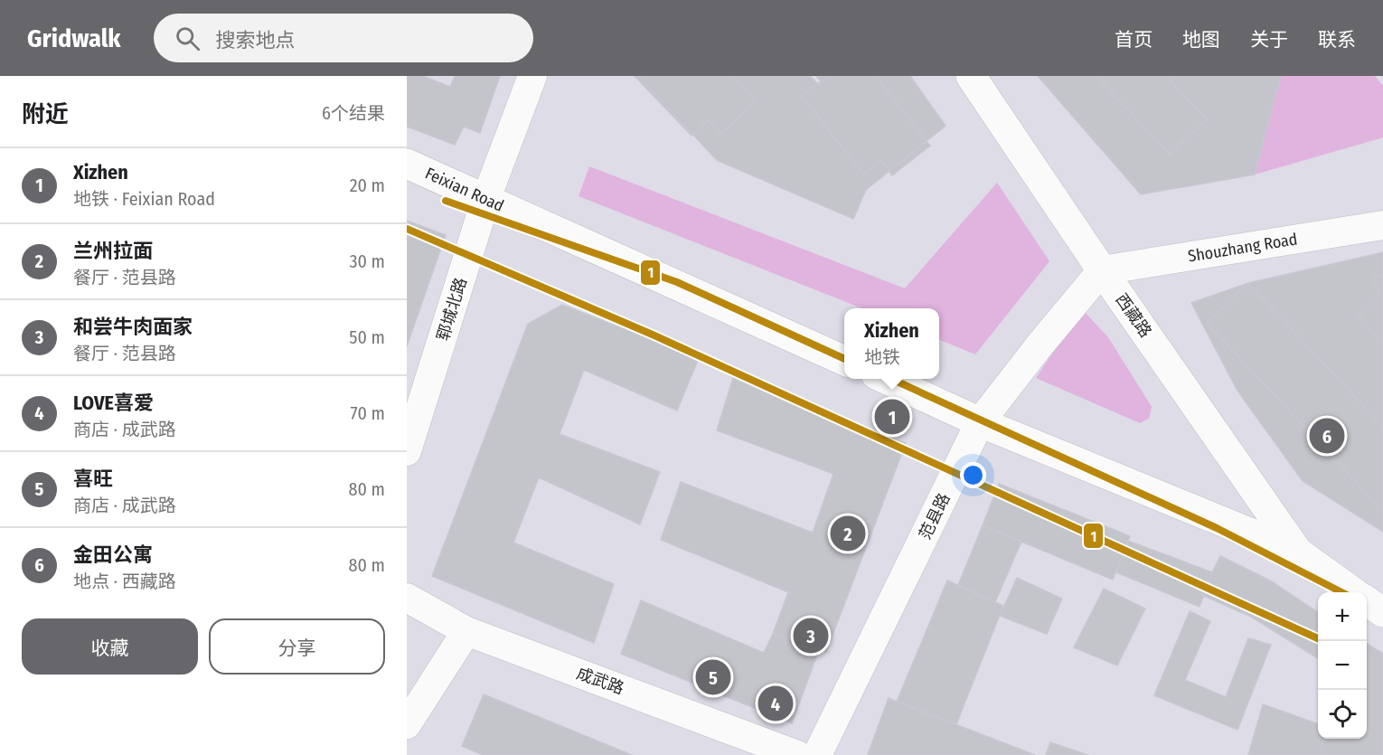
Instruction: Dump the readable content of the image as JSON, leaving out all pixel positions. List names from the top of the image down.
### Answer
{
  "streets": {
    "street": [
      "Feixian Road",
      "Shouzhang Road",
      "郓城北路",
      "西藏路",
      "范县路",
      "成武路"
    ]
  },
  "crossings": [
    ["Feixian Road", "郓城北路"],
    ["Shouzhang Road", "西藏路"],
    ["Shouzhang Road", "范县路"],
    ["西藏路", "范县路"]
  ],
  "lines": ["transit line 1"],
  "page": {
    "header": "Gridwalk",
    "search": "搜索地点",
    "nav": [
      "首页",
      "地图",
      "关于",
      "联系"
    ],
    "heading": ["附近", "6个结果"],
    "list": [
      {
        "mark": "1",
        "name": "Xizhen",
        "note": "地铁 · Feixian Road",
        "value": "20 m"
      },
      {
        "mark": "2",
        "name": "兰州拉面",
        "note": "餐厅 · 范县路",
        "value": "30 m"
      },
      {
        "mark": "3",
        "name": "和尝牛肉面家",
        "note": "餐厅 · 范县路",
        "value": "50 m"
      },
      {
        "mark": "4",
        "name": "LOVE喜爱",
        "note": "商店 · 成武路",
        "value": "70 m"
      },
      {
        "mark": "5",
        "name": "喜旺",
        "note": "商店 · 成武路",
        "value": "80 m"
      },
      {
        "mark": "6",
        "name": "金田公寓",
        "note": "地点 · 西藏路",
        "value": "80 m"
      }
    ],
    "popup": ["Xizhen", "地铁"],
    "pins": [
      "1",
      "6",
      "2",
      "3",
      "5",
      "4"
    ],
    "map_buttons": ["+", "−"],
    "buttons": ["收藏", "分享"]
  }
}
